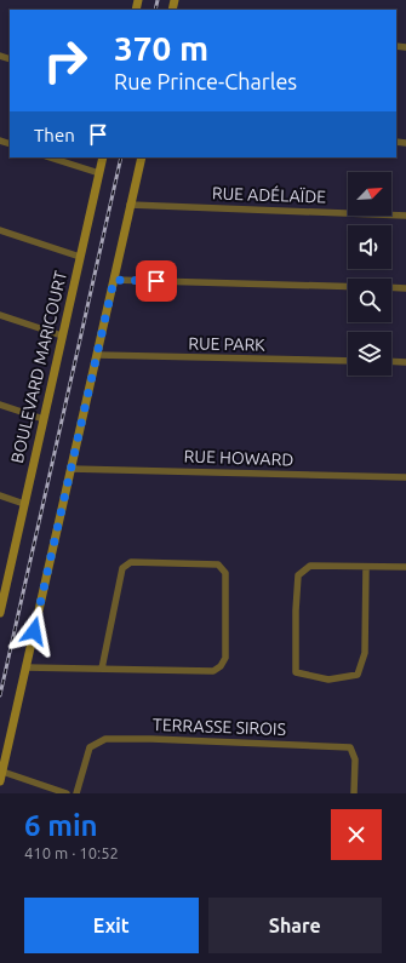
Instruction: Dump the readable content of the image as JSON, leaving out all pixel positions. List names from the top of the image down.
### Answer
{
  "streets": {
    "street": [
      "RUE ADÉLAÏDE",
      "RUE PARK",
      "BOULEVARD MARICOURT",
      "RUE HOWARD",
      "TERRASSE SIROIS"
    ]
  },
  "north": "top right",
  "page": {
    "turn": ["370 m", "Rue Prince-Charles"],
    "then": "Then",
    "heading": ["6 min", "410 m · 10:52"],
    "buttons": ["Exit", "Share"]
  }
}
